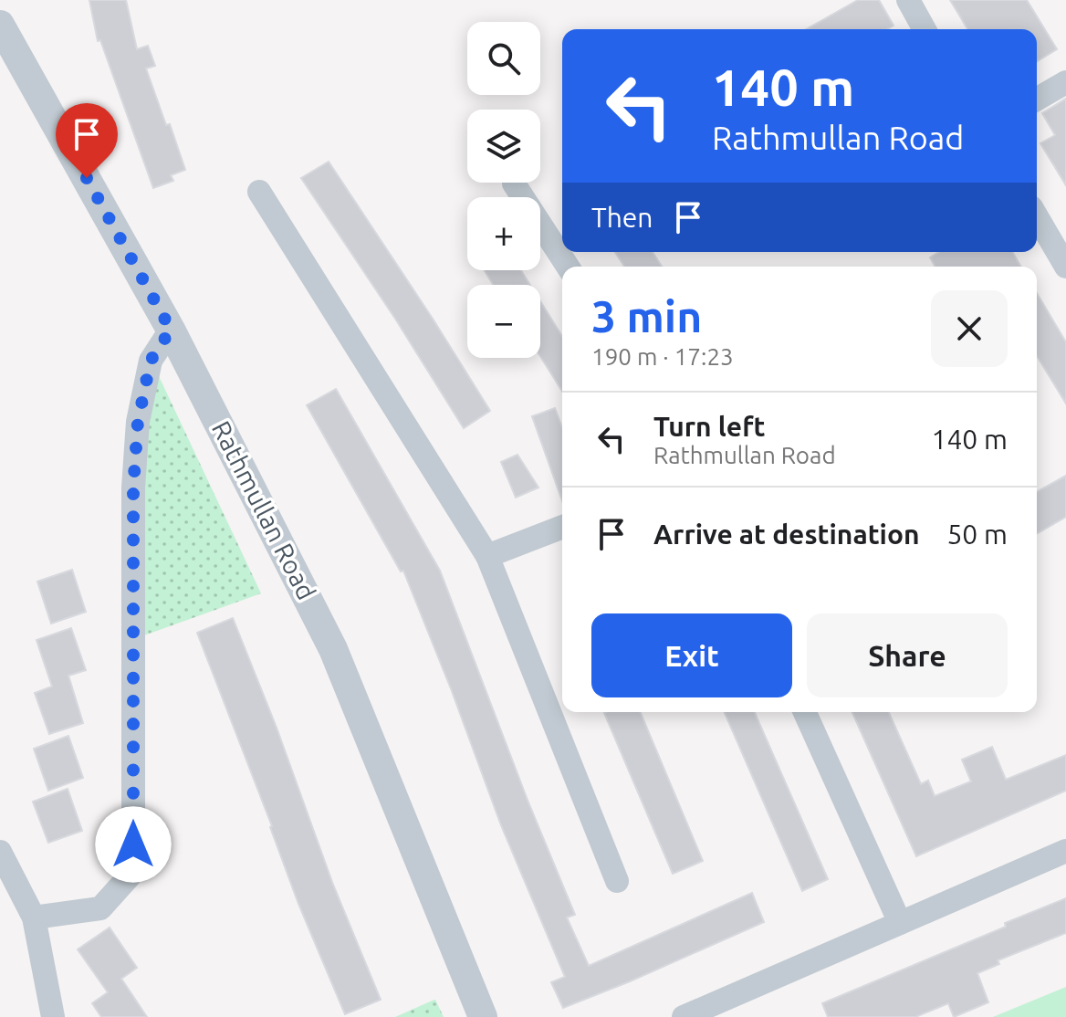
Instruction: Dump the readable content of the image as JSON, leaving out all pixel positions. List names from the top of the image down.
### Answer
{
  "streets": {
    "street": ["Rathmullan Road"]
  },
  "page": {
    "map_buttons": ["+", "−"],
    "turn": ["140 m", "Rathmullan Road"],
    "then": "Then",
    "heading": ["3 min", "190 m · 17:23"],
    "list": [
      {
        "name": "Turn left",
        "note": "Rathmullan Road",
        "value": "140 m"
      },
      {
        "name": "Arrive at destination",
        "value": "50 m"
      }
    ],
    "buttons": ["Exit", "Share"]
  }
}
